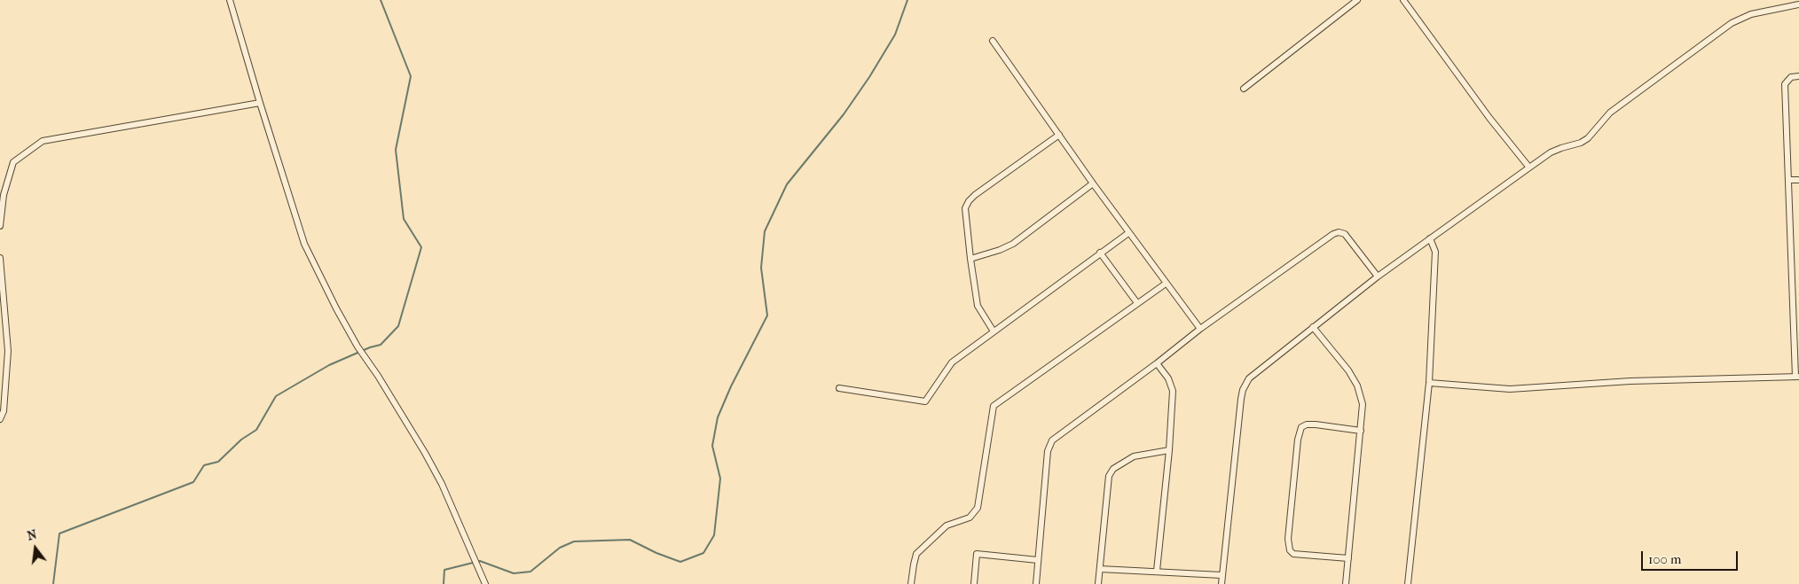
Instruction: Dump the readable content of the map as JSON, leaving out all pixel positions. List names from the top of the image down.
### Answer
{
  "scale_bar": "100 m",
  "north": "top"
}
